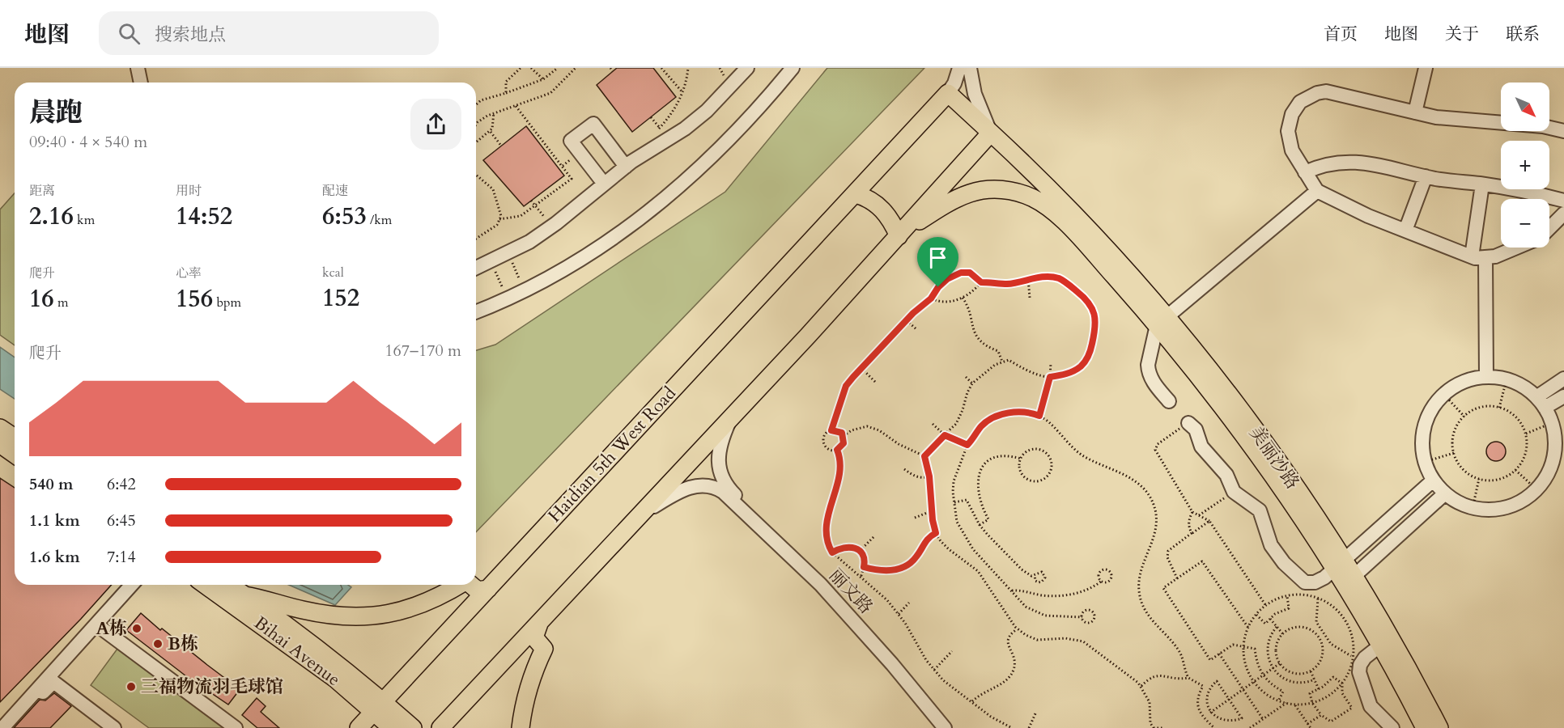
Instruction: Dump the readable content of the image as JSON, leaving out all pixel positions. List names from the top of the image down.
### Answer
{
  "streets": {
    "main road": ["Haidian 5th West Road", "美丽沙路", "Bihai Avenue"],
    "street": ["丽文路"]
  },
  "crossings": [
    ["Haidian 5th West Road", "Bihai Avenue"]
  ],
  "places": ["A栋", "B栋", "三福物流羽毛球馆"],
  "north": "bottom right",
  "page": {
    "header": "地图",
    "search": "搜索地点",
    "nav": [
      "首页",
      "地图",
      "关于",
      "联系"
    ],
    "map_buttons": ["+", "−"],
    "heading": ["晨跑", "09:40 · 4 × 540 m"],
    "stats": [
      ["距离", "2.16 km"],
      ["用时", "14:52"],
      ["配速", "6:53 /km"],
      ["爬升", "16 m"],
      ["心率", "156 bpm"],
      ["kcal", "152"]
    ],
    "chart": ["爬升", "167–170 m"],
    "list": [
      {
        "name": "540 m",
        "note": "6:42"
      },
      {
        "name": "1.1 km",
        "note": "6:45"
      },
      {
        "name": "1.6 km",
        "note": "7:14"
      }
    ]
  }
}
